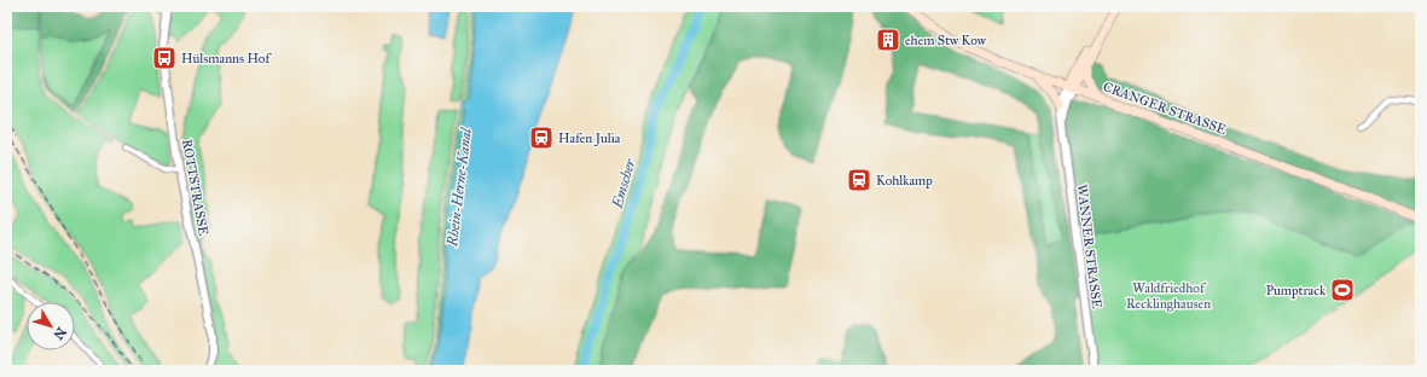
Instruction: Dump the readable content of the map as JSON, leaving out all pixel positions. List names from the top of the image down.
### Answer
{
  "streets": {
    "main road": ["CRANGER STRASSE"],
    "street": ["ROTTSTRASSE", "WANNER STRASSE"]
  },
  "crossings": [
    ["CRANGER STRASSE", "WANNER STRASSE"]
  ],
  "water": ["Emscher", "Rhein-Herne-Kanal"],
  "parks": ["Waldfriedhof Recklinghausen"],
  "places": {
    "building": ["ehem Stw Kow"],
    "bus stop": ["Hülsmanns Hof"],
    "station": ["Hafen Julia", "Kohlkamp"],
    "sports": ["Pumptrack"]
  },
  "north": "bottom right"
}
